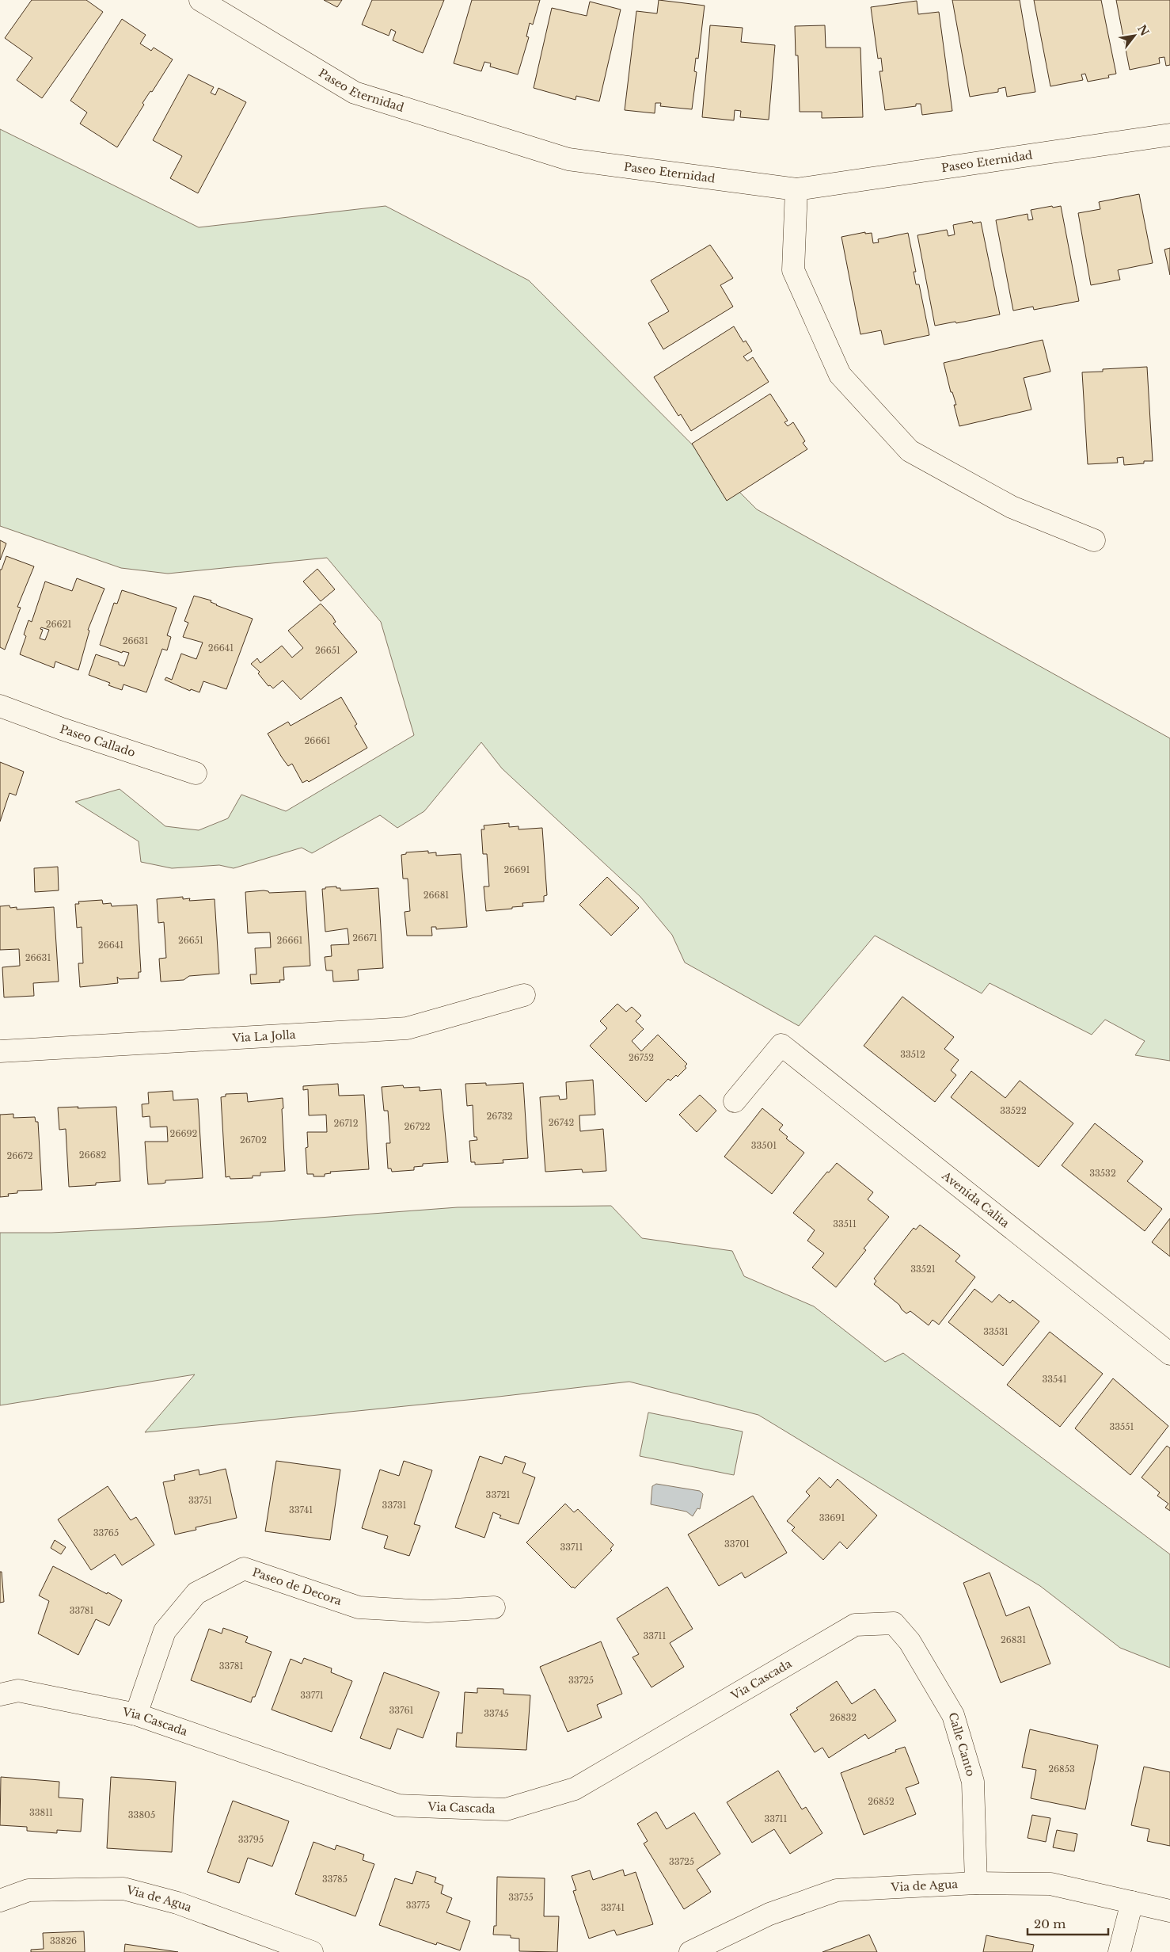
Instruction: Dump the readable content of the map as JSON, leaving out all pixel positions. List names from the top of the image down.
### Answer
{
  "streets": {
    "street": [
      "Paseo Eternidad",
      "Paseo Callado",
      "Via La Jolla",
      "Avenida Calita",
      "Paseo de Decora",
      "Via Cascada",
      "Calle Canto",
      "Via de Agua"
    ]
  },
  "crossings": [
    ["Paseo de Decora", "Via Cascada"],
    ["Via Cascada", "Calle Canto"],
    ["Calle Canto", "Via de Agua"]
  ],
  "house_numbers": [
    "26621",
    "26631",
    "26641",
    "26651",
    "26661",
    "26691",
    "26681",
    "26671",
    "26651",
    "26661",
    "26641",
    "26631",
    "33512",
    "26752",
    "33522",
    "26732",
    "26742",
    "26712",
    "26722",
    "26692",
    "26702",
    "33501",
    "26682",
    "26672",
    "33532",
    "33511",
    "33521",
    "33531",
    "33541",
    "33551",
    "33721",
    "33751",
    "33731",
    "33741",
    "33691",
    "33765",
    "33701",
    "33711",
    "33781",
    "33711",
    "26831",
    "33781",
    "33725",
    "33771",
    "33761",
    "33745",
    "26832",
    "26853",
    "26852",
    "33811",
    "33805",
    "33711",
    "33795",
    "33725",
    "33785",
    "33755",
    "33775",
    "33741",
    "33826"
  ],
  "scale_bar": "20 m",
  "north": "top right"
}
